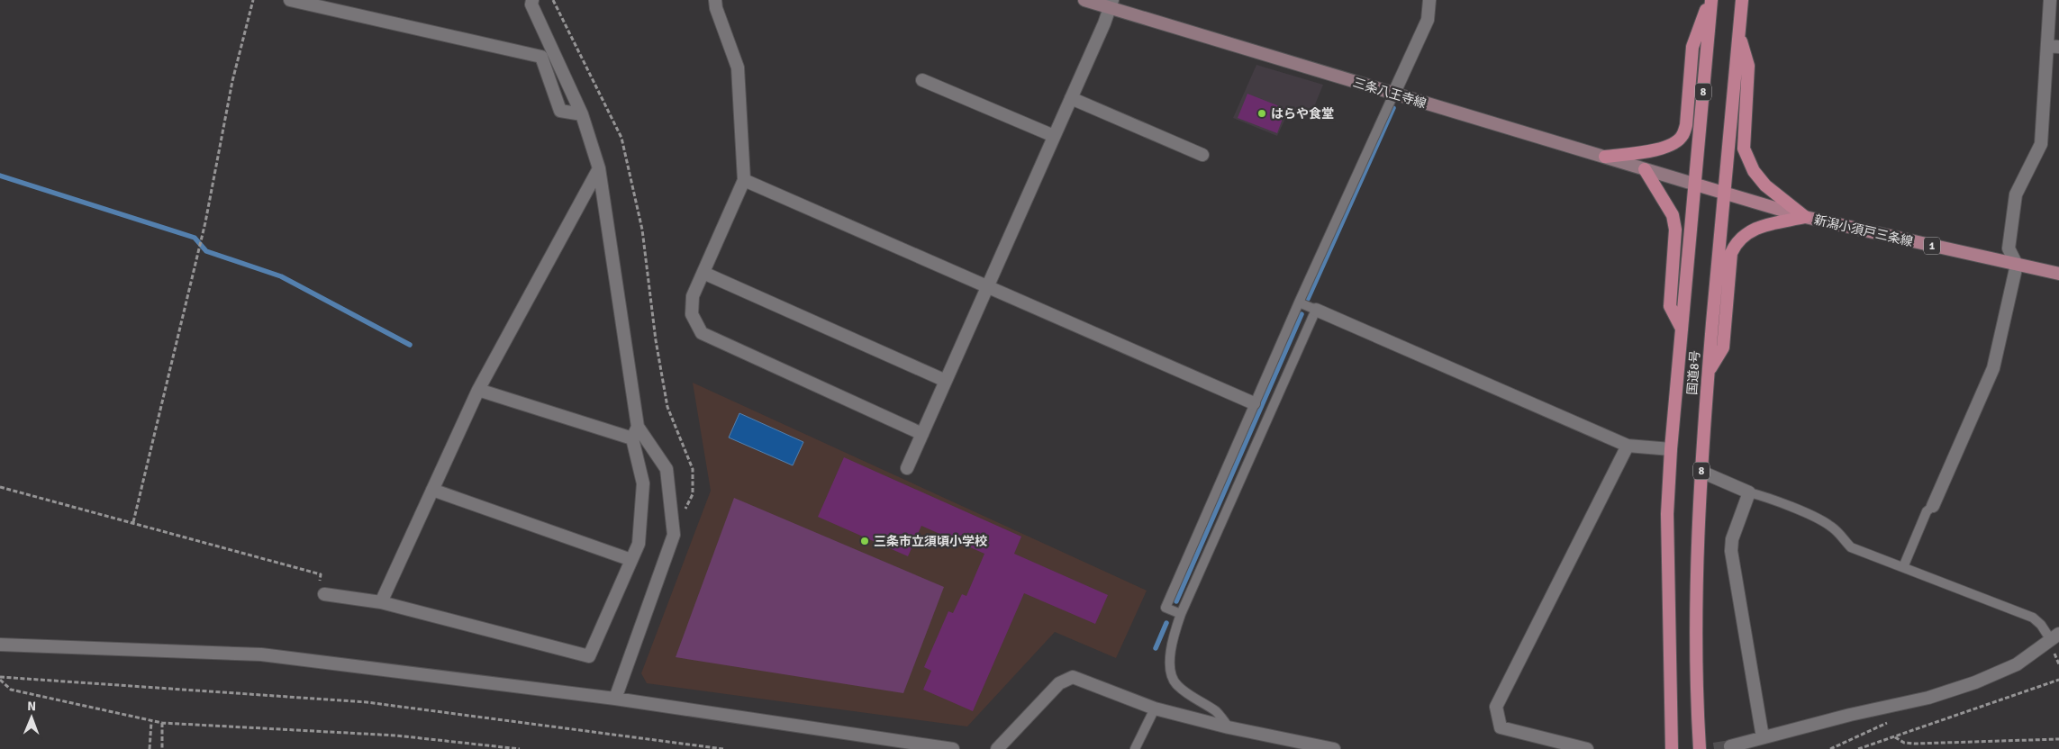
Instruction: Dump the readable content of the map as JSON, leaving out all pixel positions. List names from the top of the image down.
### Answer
{
  "streets": {
    "highway": ["8", "国道8号"],
    "main road": ["三条八王寺線", "新潟小須戸三条線", "1"]
  },
  "crossings": [
    ["三条八王寺線", "新潟小須戸三条線"],
    ["三条八王寺線", "国道8号"],
    ["新潟小須戸三条線", "国道8号"]
  ],
  "places": ["はらや食堂", "三条市立須頃小学校"],
  "north": "top"
}
